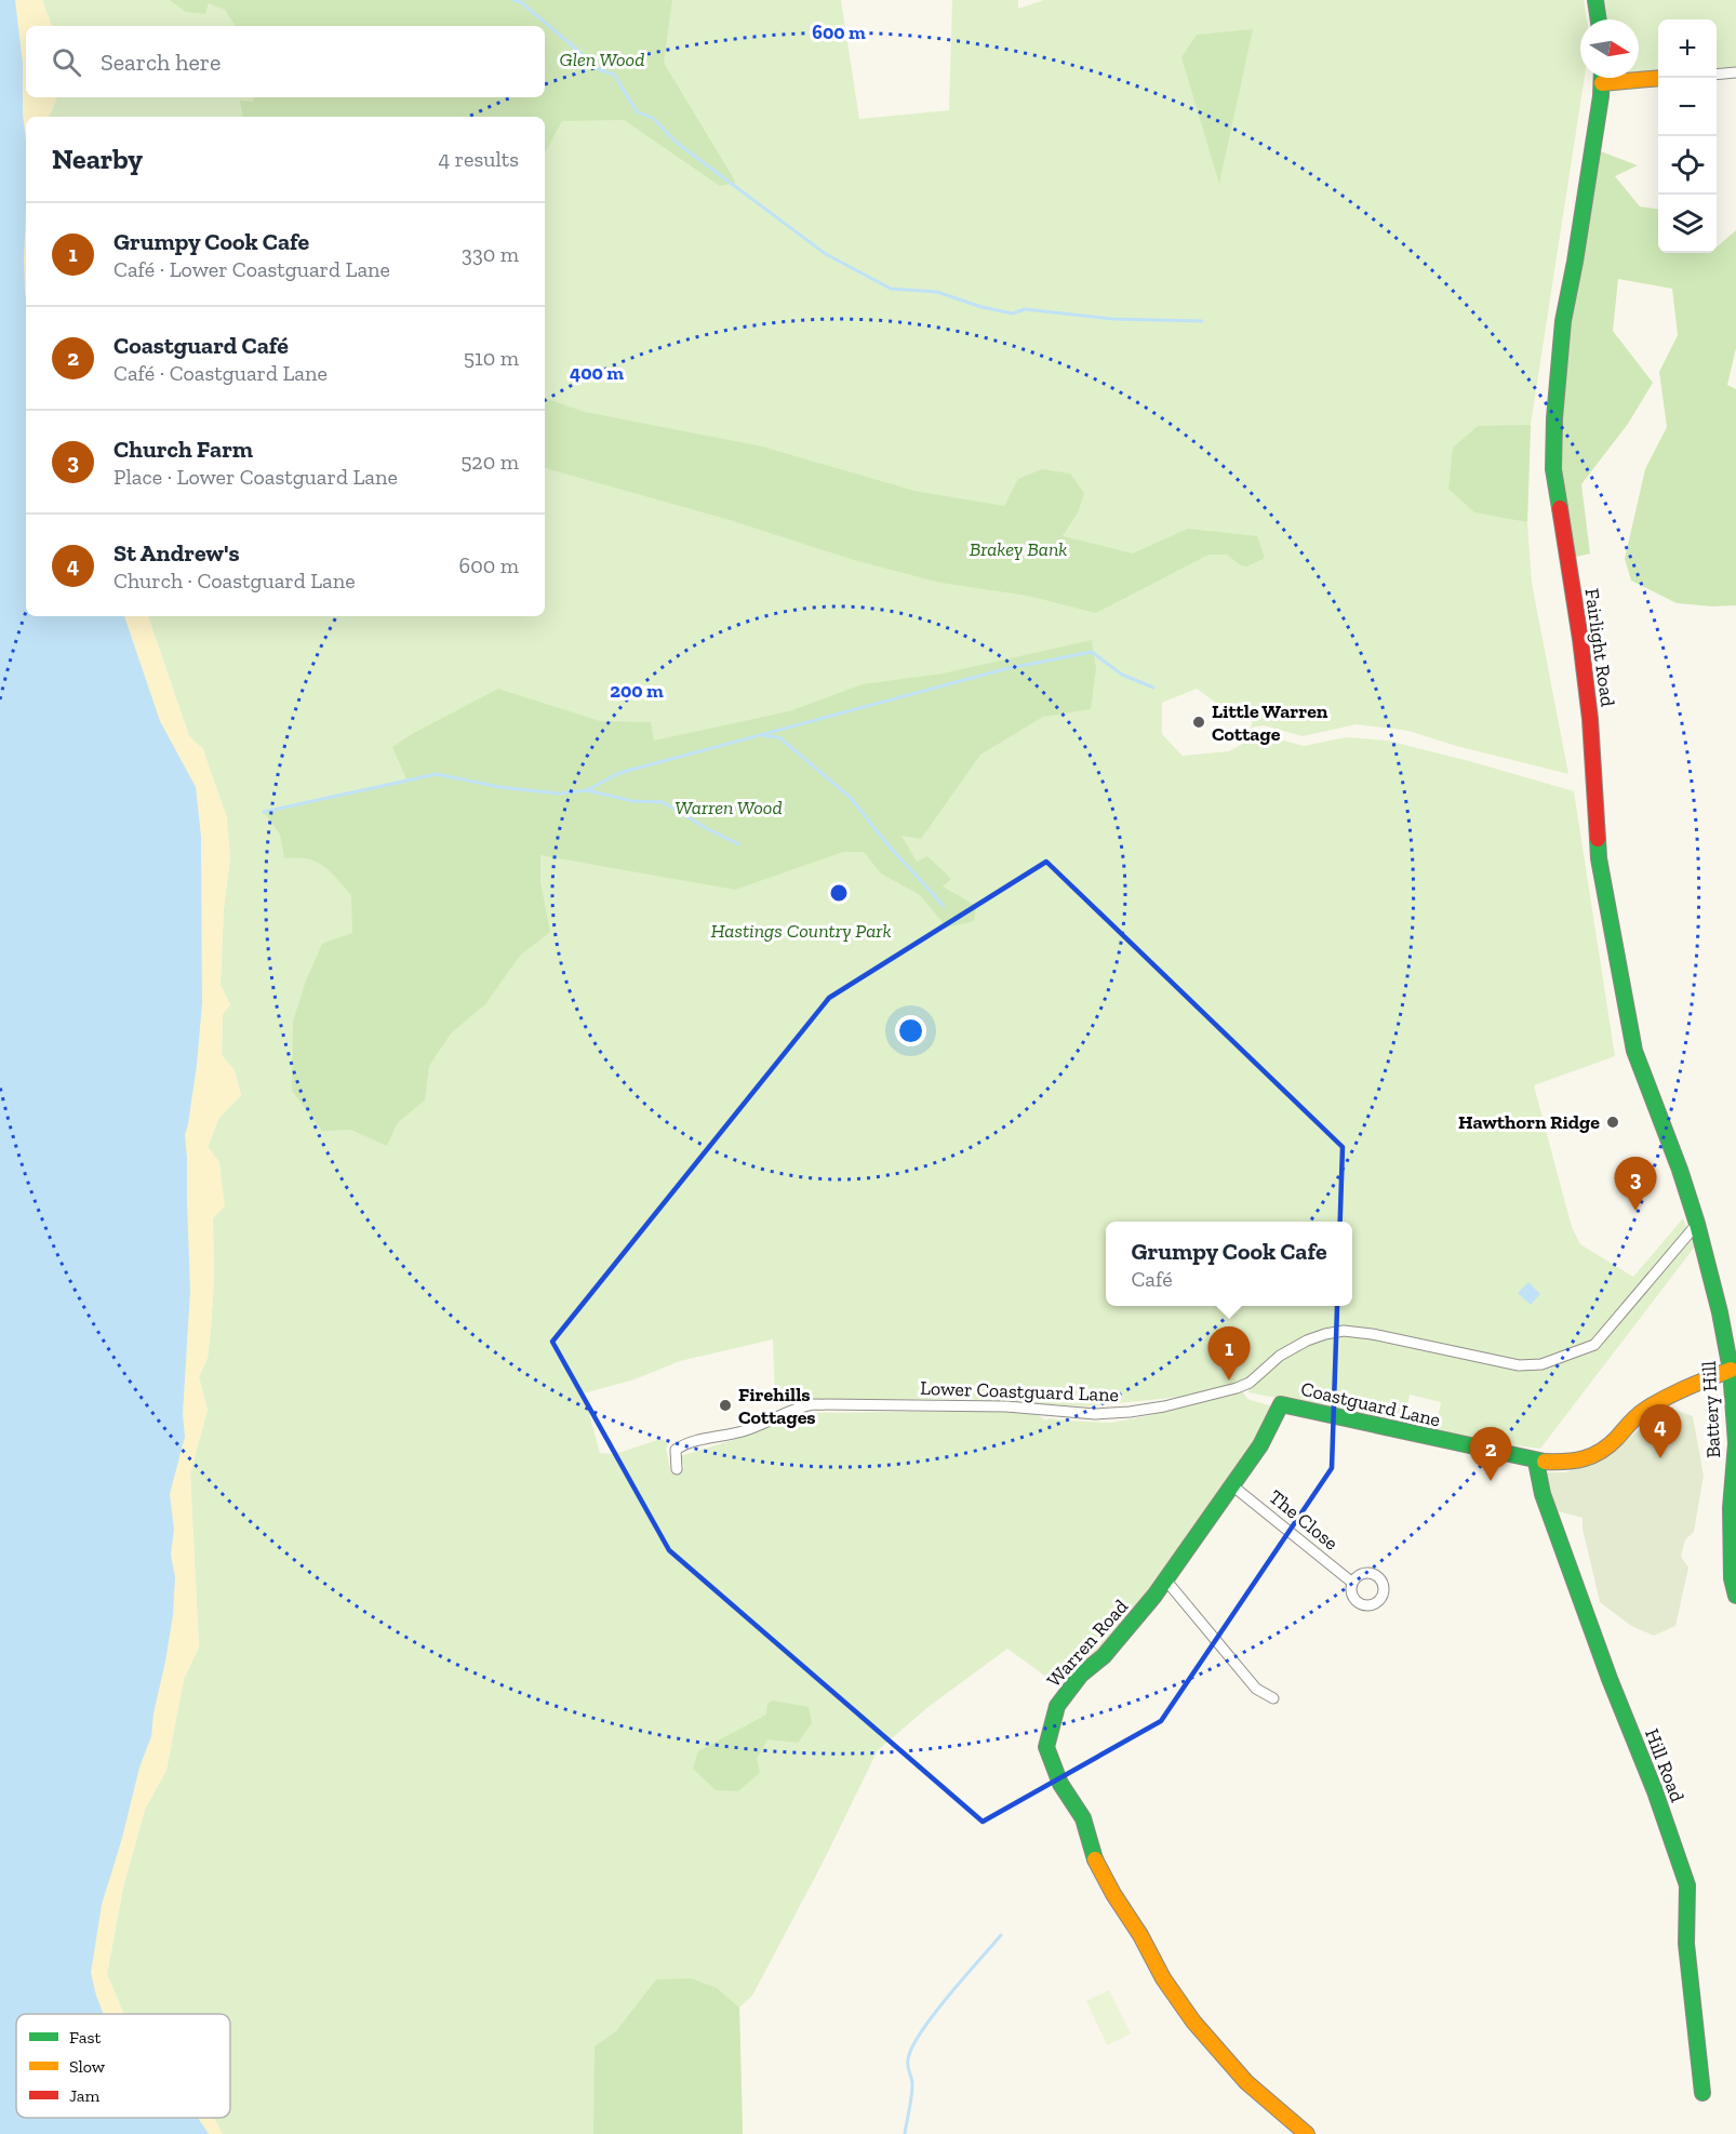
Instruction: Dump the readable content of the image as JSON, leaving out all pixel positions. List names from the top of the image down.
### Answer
{
  "streets": {
    "street": [
      "Fairlight Road",
      "Lower Coastguard Lane",
      "Coastguard Lane",
      "Battery Hill",
      "The Close",
      "Warren Road",
      "Hill Road"
    ]
  },
  "crossings": [
    ["Fairlight Road", "Lower Coastguard Lane"],
    ["Fairlight Road", "Battery Hill"],
    ["Lower Coastguard Lane", "Battery Hill"],
    ["Coastguard Lane", "Battery Hill"],
    ["Coastguard Lane", "Warren Road"],
    ["Coastguard Lane", "Hill Road"],
    ["The Close", "Warren Road"]
  ],
  "parks": [
    "Glen Wood",
    "Brakey Bank",
    "Warren Wood",
    "Hastings Country Park"
  ],
  "places": ["Little Warren Cottage", "Hawthorn Ridge", "Firehills Cottages"],
  "legend": ["Fast", "Slow", "Jam"],
  "north": "right",
  "page": {
    "map_buttons": ["+", "−"],
    "search": "Search here",
    "heading": ["Nearby", "4 results"],
    "list": [
      {
        "mark": "1",
        "name": "Grumpy Cook Cafe",
        "note": "Café · Lower Coastguard Lane",
        "value": "330 m"
      },
      {
        "mark": "2",
        "name": "Coastguard Café",
        "note": "Café · Coastguard Lane",
        "value": "510 m"
      },
      {
        "mark": "3",
        "name": "Church Farm",
        "note": "Place · Lower Coastguard Lane",
        "value": "520 m"
      },
      {
        "mark": "4",
        "name": "St Andrew's",
        "note": "Church · Coastguard Lane",
        "value": "600 m"
      }
    ],
    "pins": [
      "3",
      "1",
      "4",
      "2"
    ],
    "popup": ["Grumpy Cook Cafe", "Café"]
  },
  "rings": ["600 m", "400 m", "200 m"]
}
